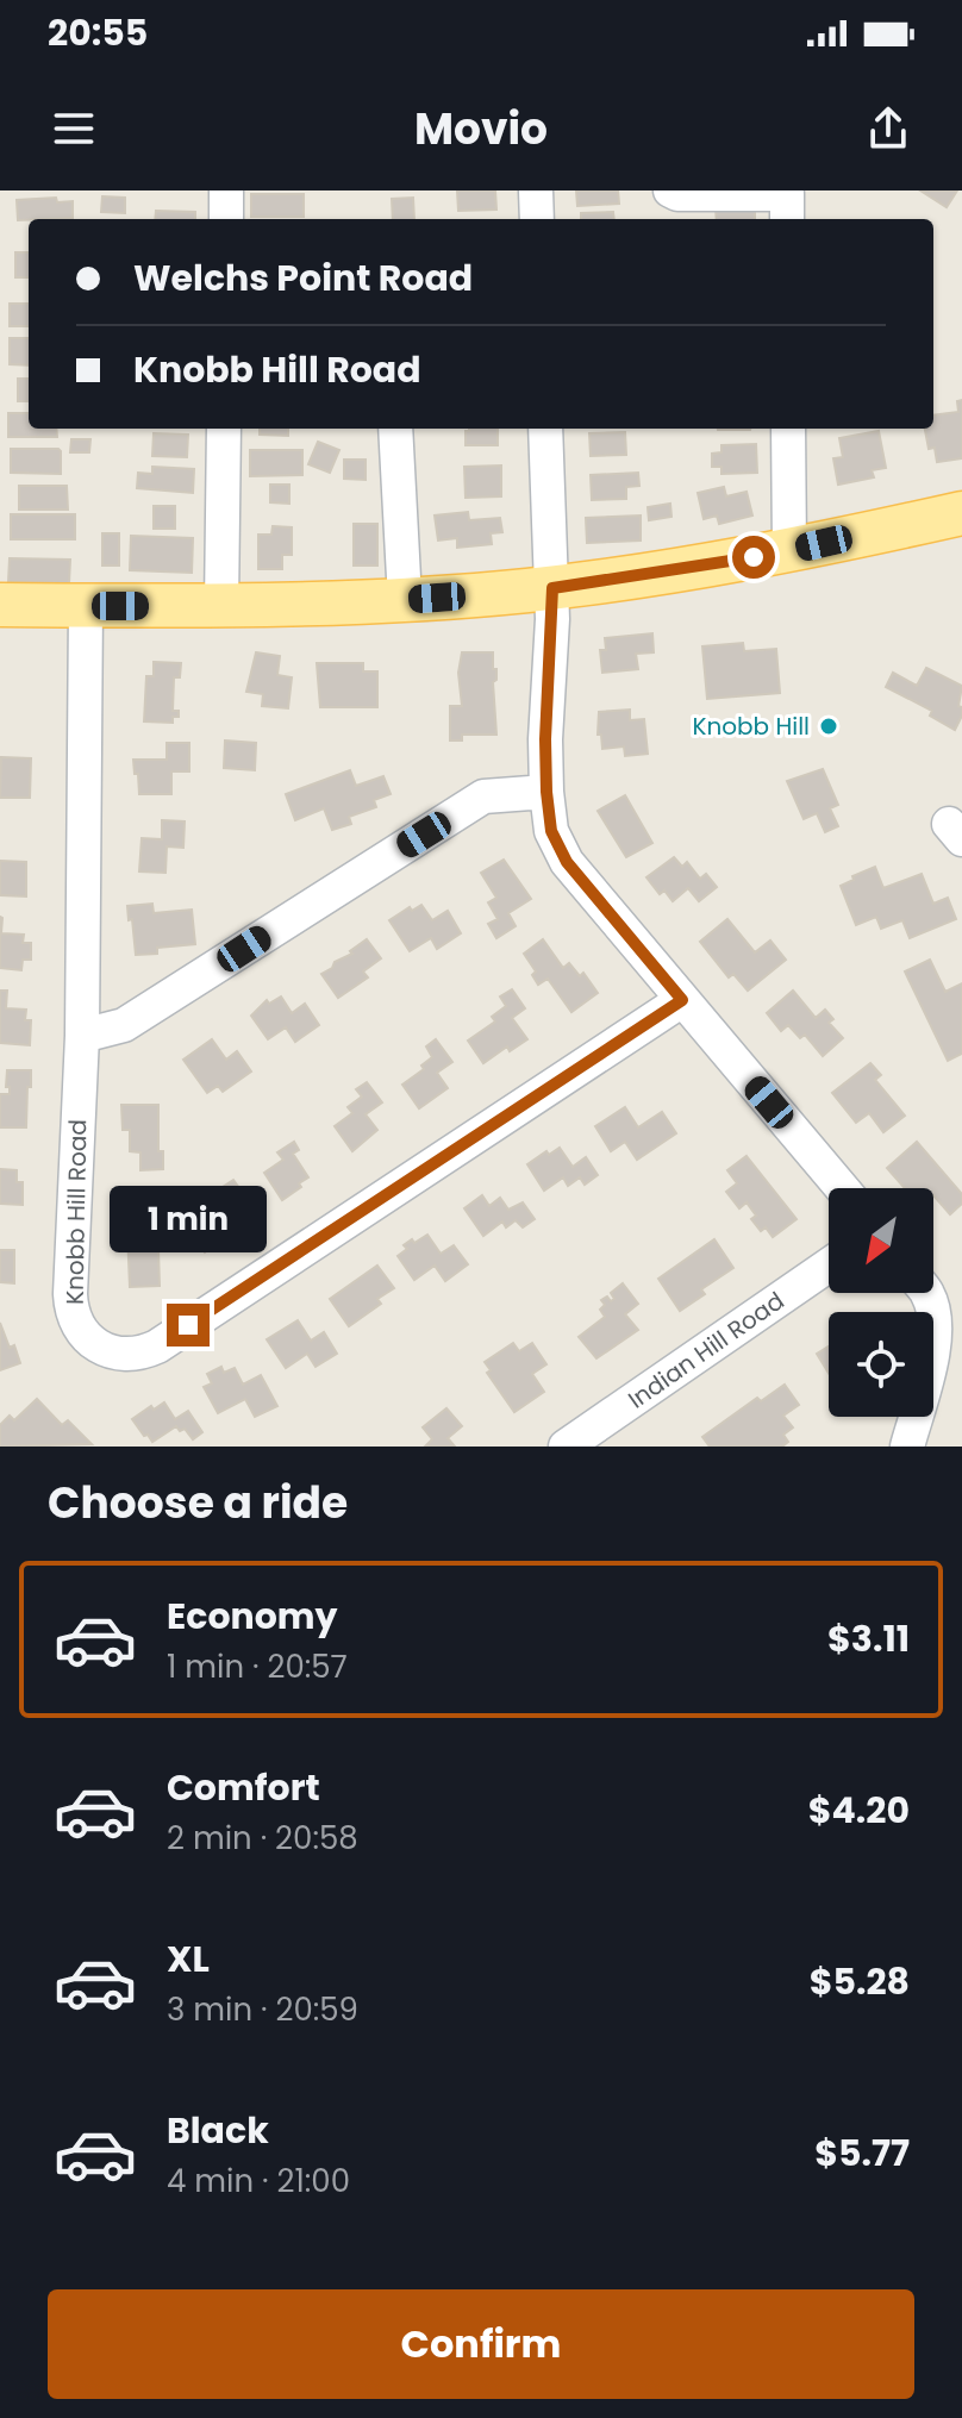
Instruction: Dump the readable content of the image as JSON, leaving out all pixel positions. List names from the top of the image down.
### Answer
{
  "streets": {
    "street": ["Knobb Hill Road", "Indian Hill Road"]
  },
  "places": ["Knobb Hill"],
  "north": "bottom left",
  "page": {
    "status": "20:55",
    "header": "Movio",
    "banner": ["Welchs Point Road", "Knobb Hill Road"],
    "bubble": "1 min",
    "heading": "Choose a ride",
    "list": [
      {
        "name": "Economy",
        "note": "1 min · 20:57",
        "value": "$3.11"
      },
      {
        "name": "Comfort",
        "note": "2 min · 20:58",
        "value": "$4.20"
      },
      {
        "name": "XL",
        "note": "3 min · 20:59",
        "value": "$5.28"
      },
      {
        "name": "Black",
        "note": "4 min · 21:00",
        "value": "$5.77"
      }
    ],
    "buttons": "Confirm"
  }
}
